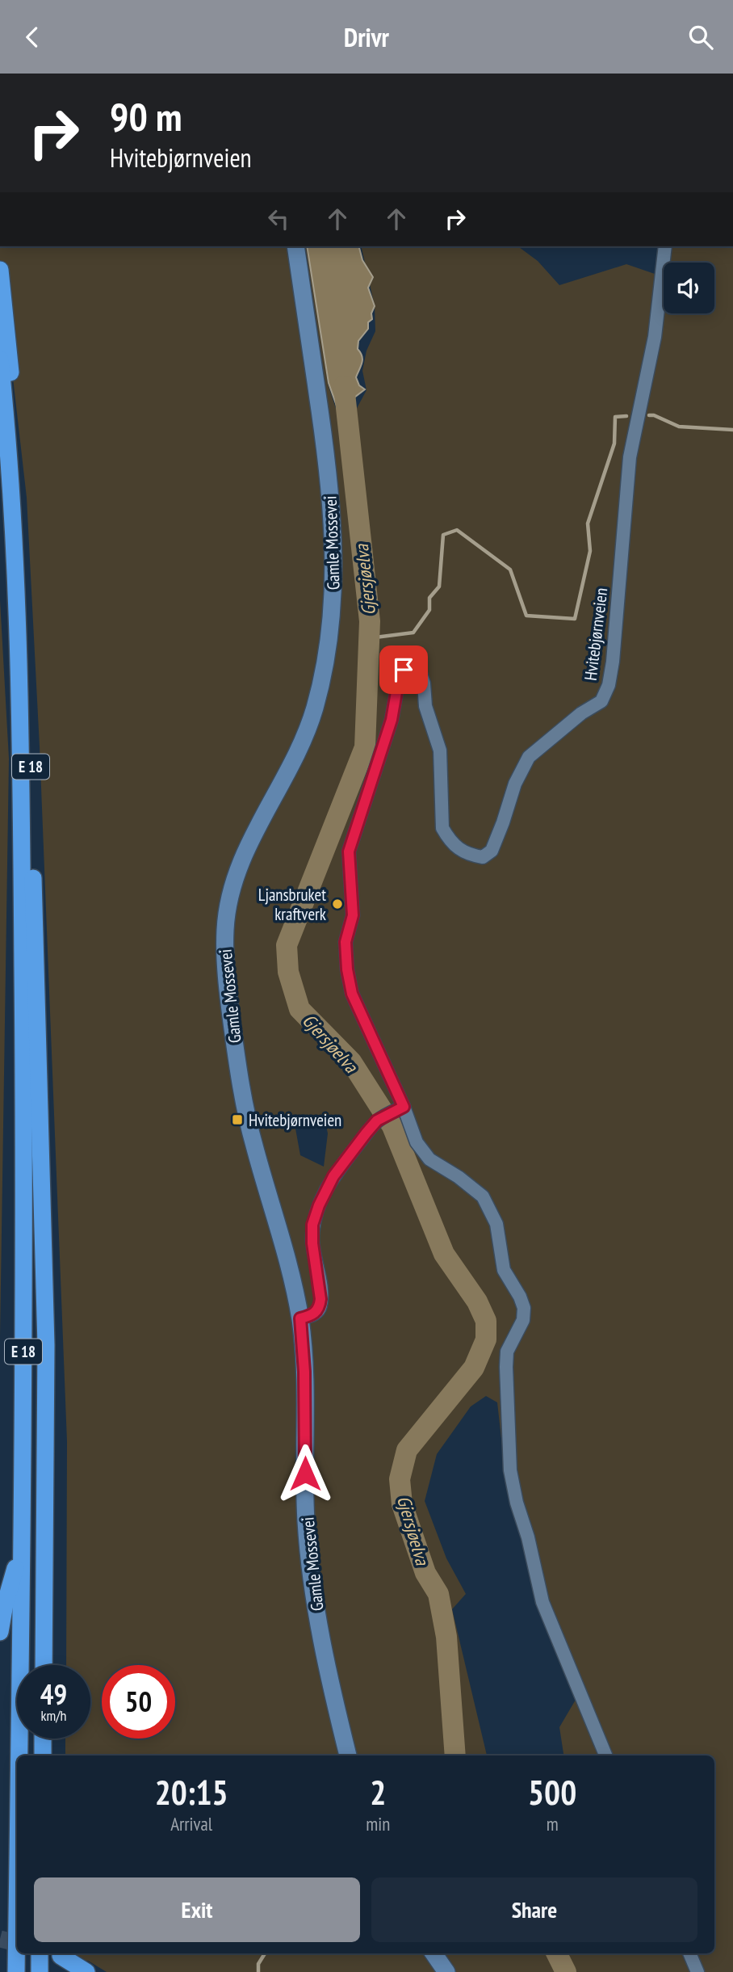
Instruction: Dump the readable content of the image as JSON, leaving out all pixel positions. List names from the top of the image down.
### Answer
{
  "streets": {
    "highway": ["E 18"],
    "main road": ["Gamle Mossevei"],
    "street": ["Hvitebjørnveien"]
  },
  "water": ["Gjersjøelva"],
  "places": {
    "other": ["Ljansbruket kraftverk"],
    "transit": ["Hvitebjørnveien"]
  },
  "page": {
    "header": "Drivr",
    "turn": ["90 m", "Hvitebjørnveien"],
    "speed": "49 km/h",
    "limit": "50",
    "eta": [
      "20:15",
      "Arrival",
      "2",
      "min",
      "500",
      "m"
    ],
    "buttons": ["Exit", "Share"]
  }
}
